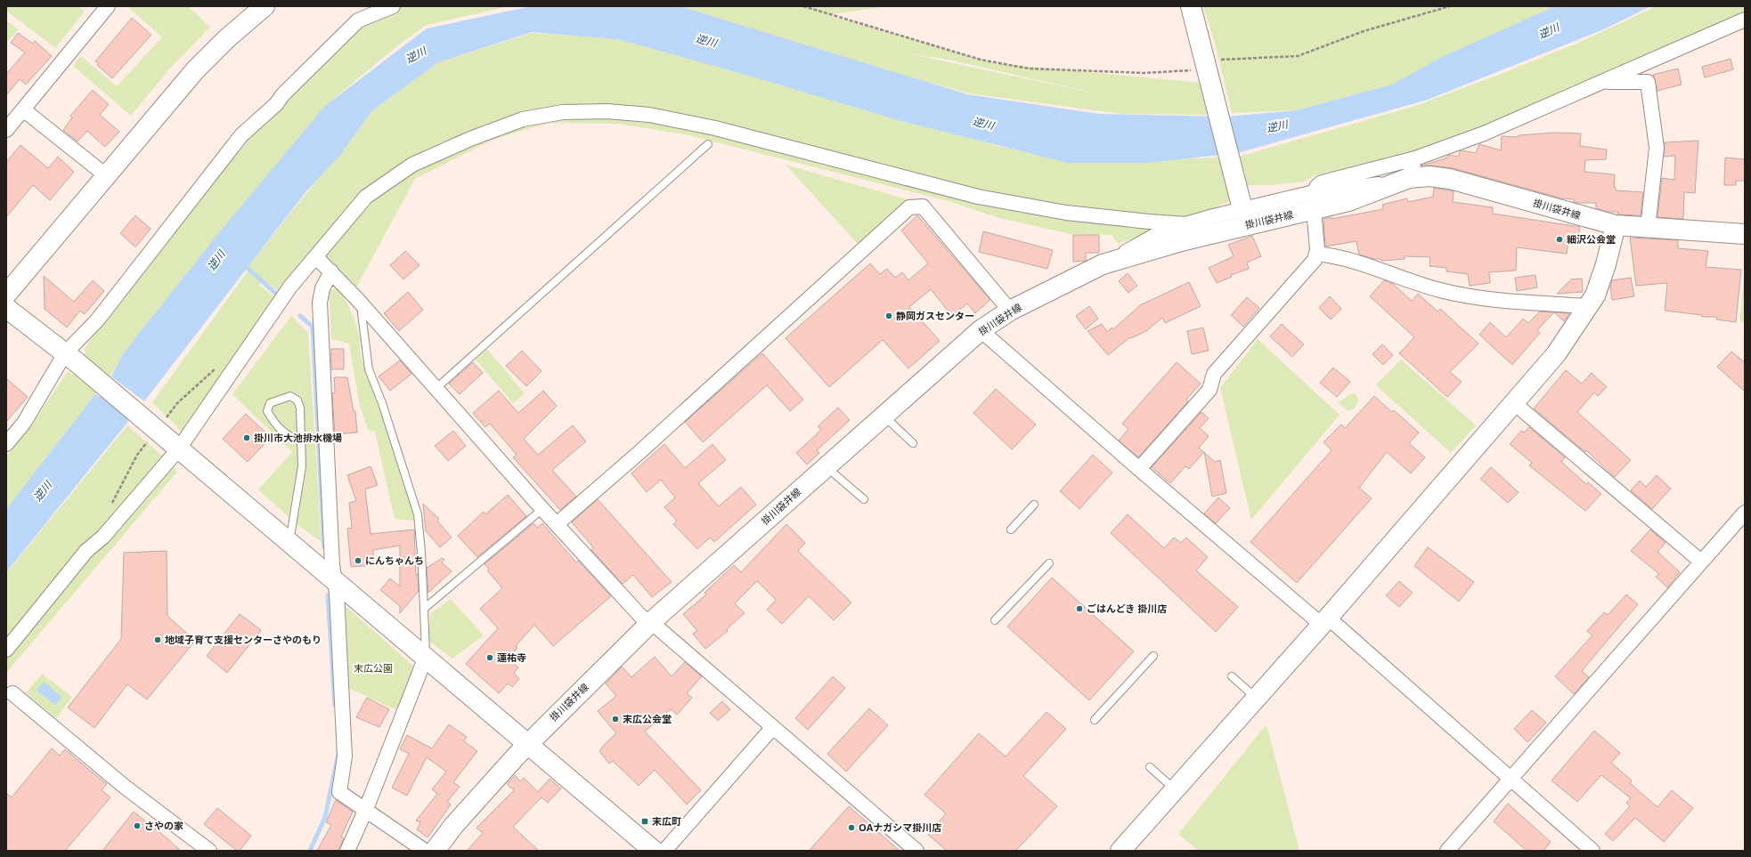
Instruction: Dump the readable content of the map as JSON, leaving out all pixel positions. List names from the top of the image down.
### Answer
{
  "streets": {
    "street": ["掛川袋井線"]
  },
  "water": ["逆川"],
  "parks": ["末広公園"],
  "places": {
    "other": [
      "細沢公会堂",
      "静岡ガスセンター",
      "掛川市大池排水機場",
      "にんちゃんち",
      "ごはんどき 掛川店",
      "地域子育て支援センターさやのもり",
      "蓮祐寺",
      "末広公会堂",
      "さやの家",
      "OAナガシマ掛川店"
    ],
    "transit": ["末広町"]
  }
}
